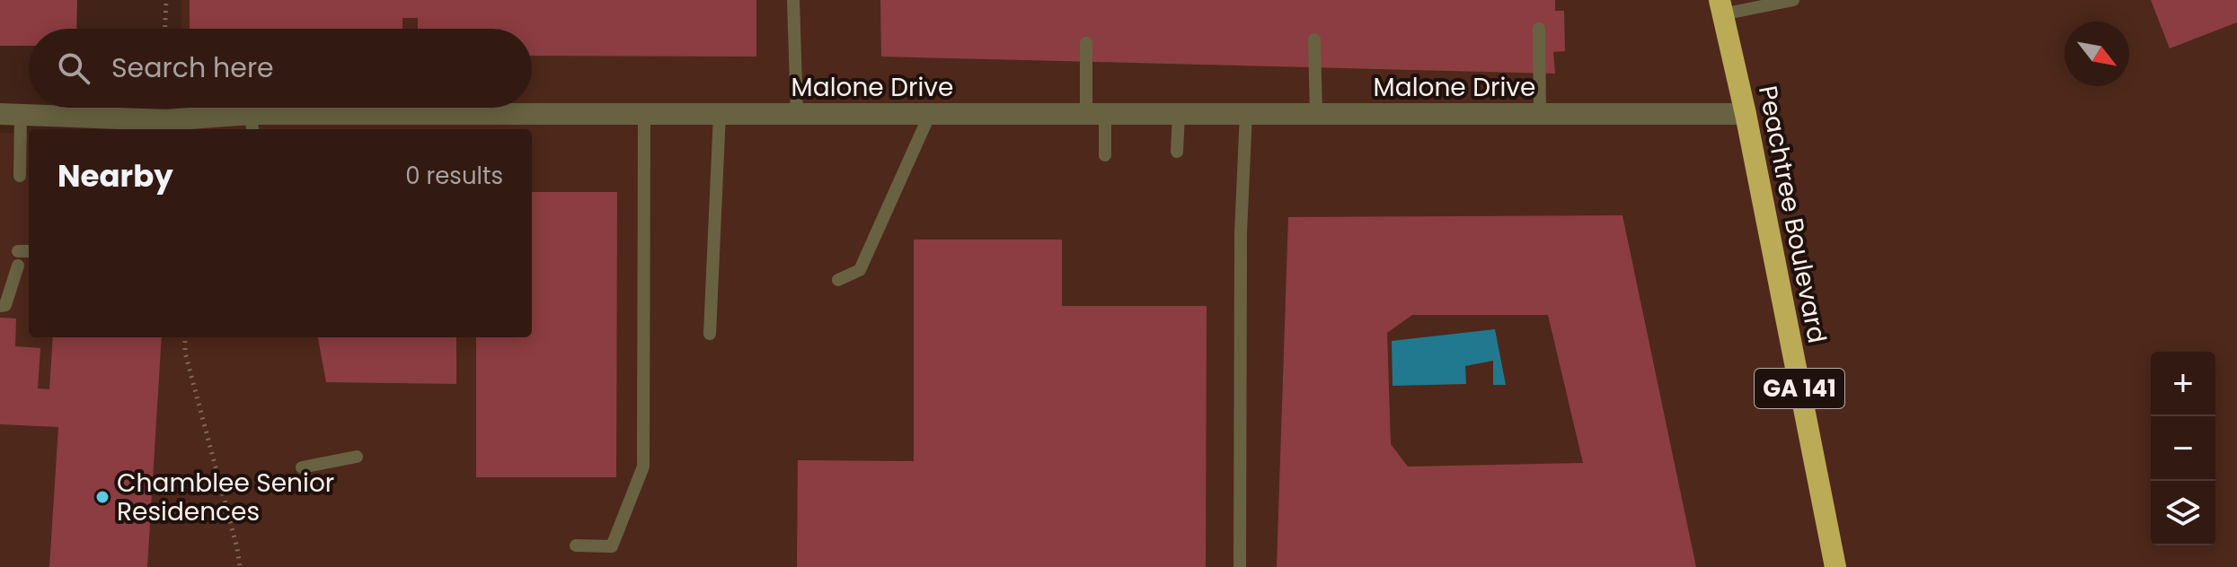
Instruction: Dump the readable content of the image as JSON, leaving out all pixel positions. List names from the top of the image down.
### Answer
{
  "streets": {
    "highway": ["Peachtree Boulevard", "GA 141"],
    "street": ["Malone Drive"]
  },
  "crossings": [
    ["Malone Drive", "Peachtree Boulevard"]
  ],
  "places": ["Chamblee Senior Residences"],
  "north": "bottom right",
  "page": {
    "search": "Search here",
    "heading": ["Nearby", "0 results"],
    "map_buttons": ["+", "−"]
  }
}
